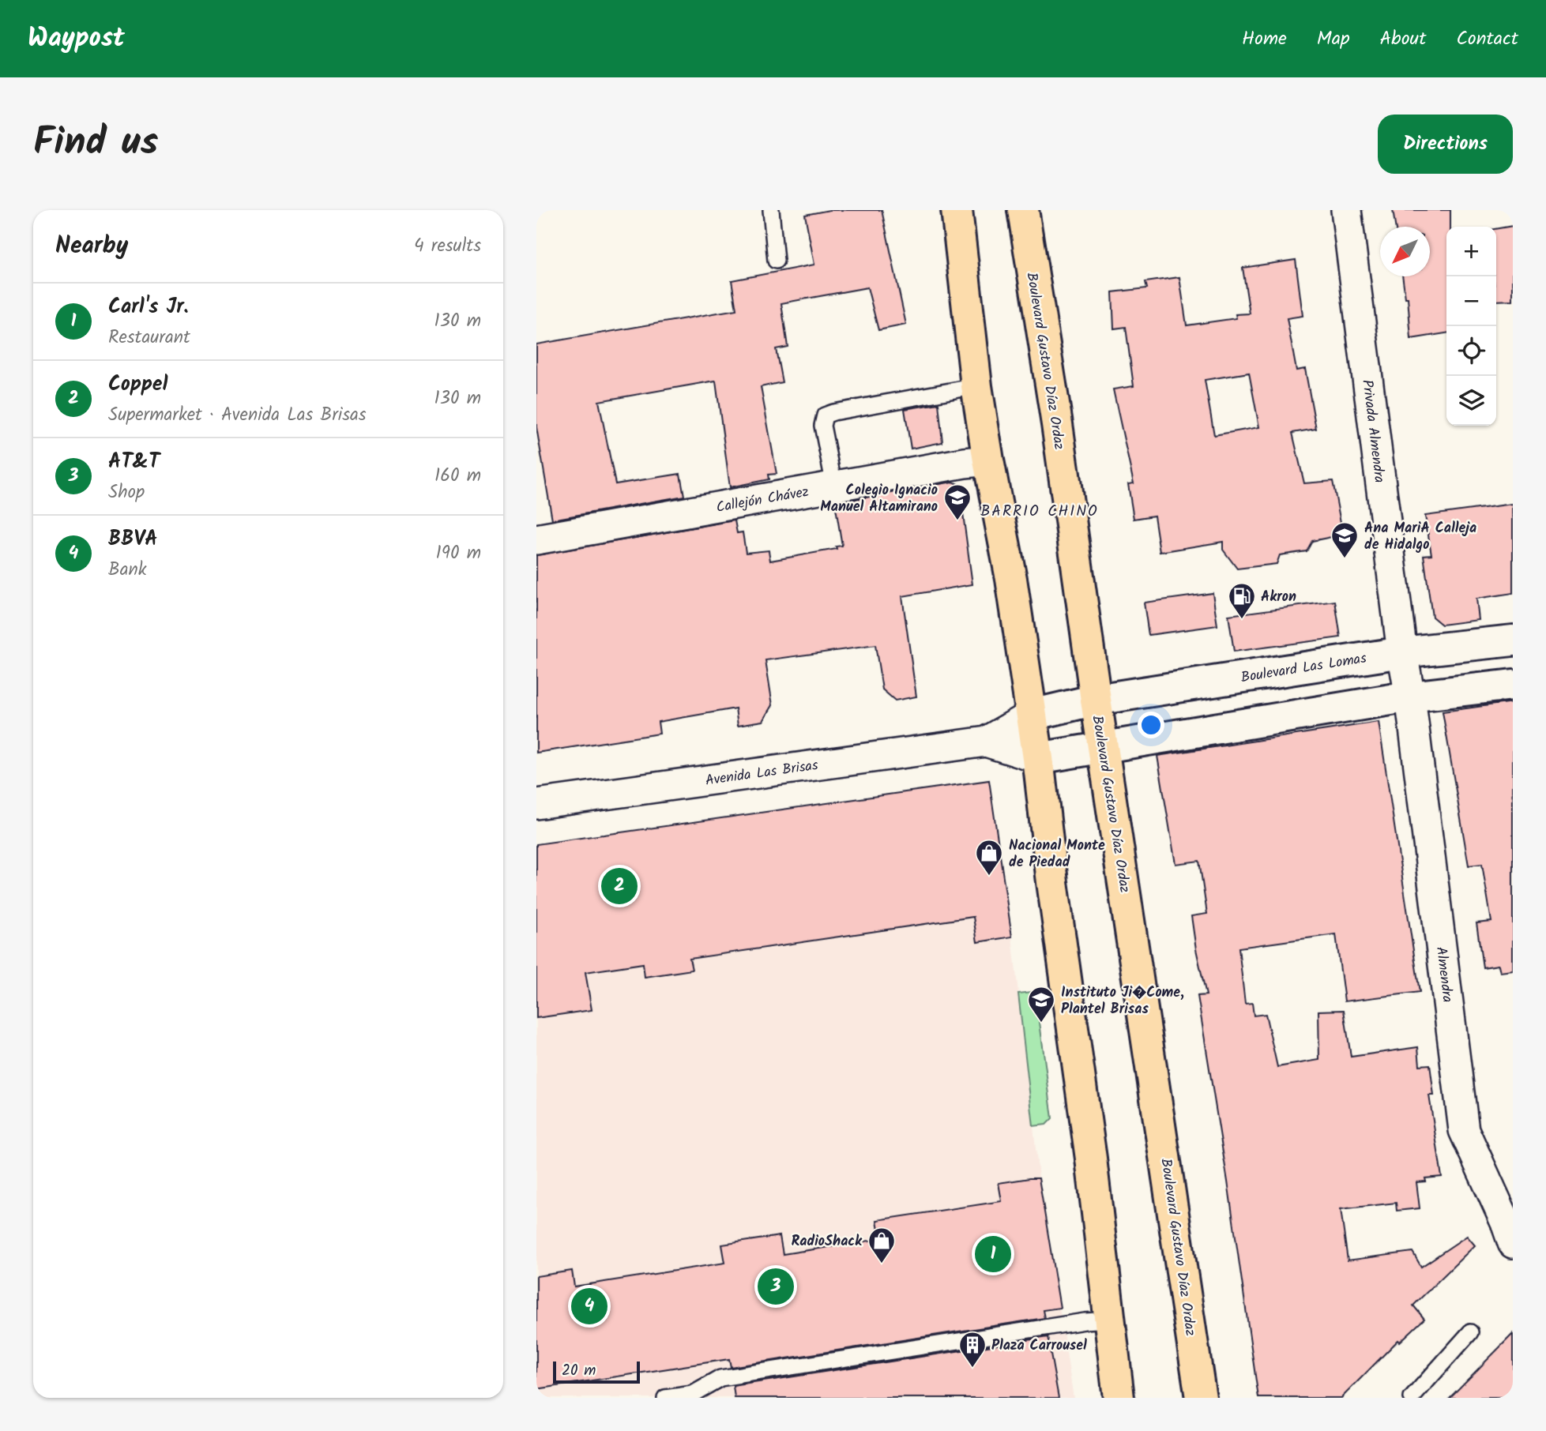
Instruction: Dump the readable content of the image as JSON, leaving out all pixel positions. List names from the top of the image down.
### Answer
{
  "streets": {
    "main road": ["Boulevard Gustavo Díaz Ordaz", "Boulevard Las Lomas"],
    "street": [
      "Privada Almendra",
      "Callejón Chávez",
      "Avenida Las Brisas",
      "Almendra"
    ]
  },
  "crossings": [
    ["Boulevard Gustavo Díaz Ordaz", "Boulevard Las Lomas"],
    ["Privada Almendra", "Boulevard Las Lomas"],
    ["Privada Almendra", "Almendra"],
    ["Boulevard Las Lomas", "Avenida Las Brisas"]
  ],
  "districts": ["BARRIO CHINO"],
  "places": {
    "school or university": ["Colegio Ignacio Manuel Altamirano", "Ana MariA Calleja de Hidalgo", "Instituto Ji�Come, Plantel Brisas"],
    "fuel station": ["Akron"],
    "shop": ["Nacional Monte de Piedad", "RadioShack"],
    "building": ["Plaza Carrousel"]
  },
  "scale_bar": "20 m",
  "north": "bottom left",
  "page": {
    "header": "Waypost",
    "nav": [
      "Home",
      "Map",
      "About",
      "Contact"
    ],
    "title": "Find us",
    "buttons": "Directions",
    "heading": ["Nearby", "4 results"],
    "map_buttons": ["+", "−"],
    "list": [
      {
        "mark": "1",
        "name": "Carl's Jr.",
        "note": "Restaurant",
        "value": "130 m"
      },
      {
        "mark": "2",
        "name": "Coppel",
        "note": "Supermarket · Avenida Las Brisas",
        "value": "130 m"
      },
      {
        "mark": "3",
        "name": "AT&T",
        "note": "Shop",
        "value": "160 m"
      },
      {
        "mark": "4",
        "name": "BBVA",
        "note": "Bank",
        "value": "190 m"
      }
    ],
    "pins": [
      "2",
      "1",
      "3",
      "4"
    ],
    "scale": "20 m"
  }
}
